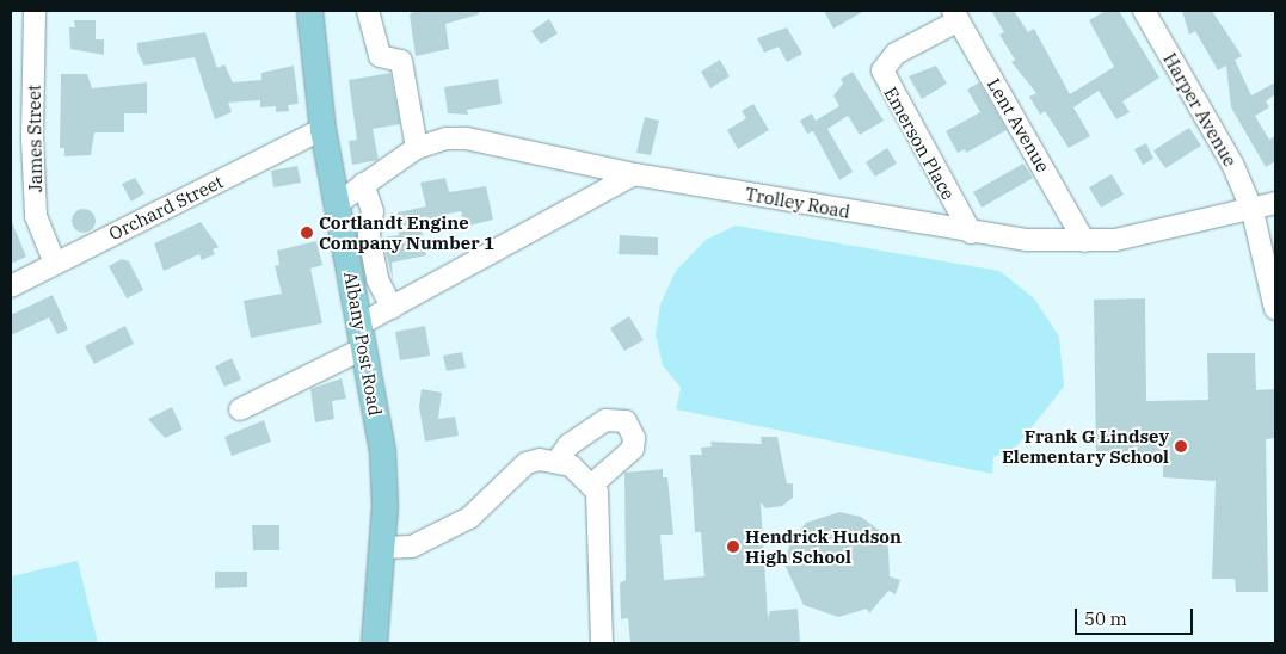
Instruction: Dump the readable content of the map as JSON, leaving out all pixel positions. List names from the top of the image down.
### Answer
{
  "streets": {
    "main road": ["Albany Post Road"],
    "street": [
      "Harper Avenue",
      "Lent Avenue",
      "James Street",
      "Emerson Place",
      "Trolley Road",
      "Orchard Street"
    ]
  },
  "crossings": [
    ["Harper Avenue", "Trolley Road"],
    ["Lent Avenue", "Emerson Place"],
    ["Lent Avenue", "Trolley Road"],
    ["James Street", "Orchard Street"],
    ["Emerson Place", "Trolley Road"],
    ["Trolley Road", "Albany Post Road"],
    ["Orchard Street", "Albany Post Road"]
  ],
  "places": ["Cortlandt Engine Company Number 1", "Frank G Lindsey Elementary School", "Hendrick Hudson High School"],
  "scale_bar": "50 m"
}
